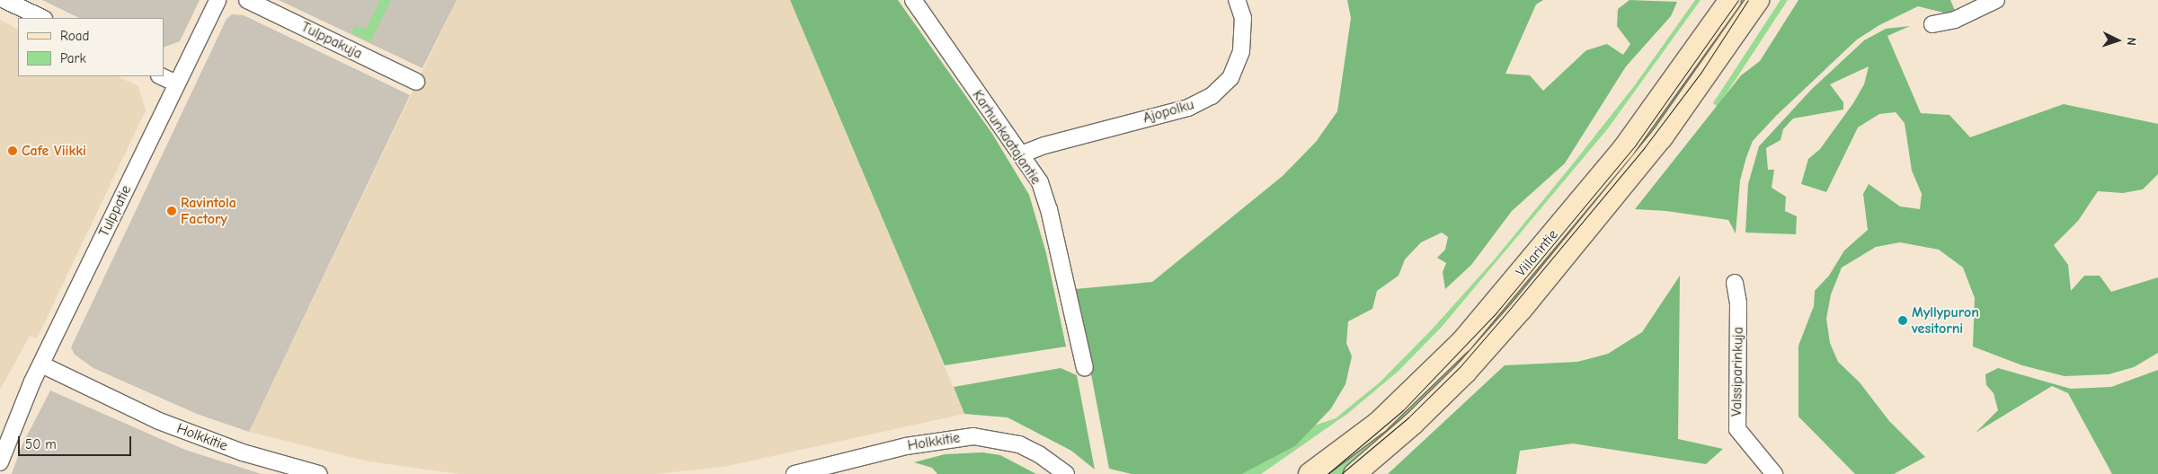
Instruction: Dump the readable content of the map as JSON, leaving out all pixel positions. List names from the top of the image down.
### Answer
{
  "streets": {
    "main road": ["Viilarintie"],
    "street": [
      "Tulppakuja",
      "Ajopolku",
      "Karhunkaatajantie",
      "Tulppatie",
      "Valssiparinkuja",
      "Holkkitie"
    ]
  },
  "crossings": [
    ["Ajopolku", "Karhunkaatajantie"],
    ["Tulppatie", "Holkkitie"]
  ],
  "places": ["Cafe Viikki", "Ravintola Factory", "Myllypuron vesitorni"],
  "legend": ["Road", "Park"],
  "scale_bar": "50 m",
  "north": "right"
}
